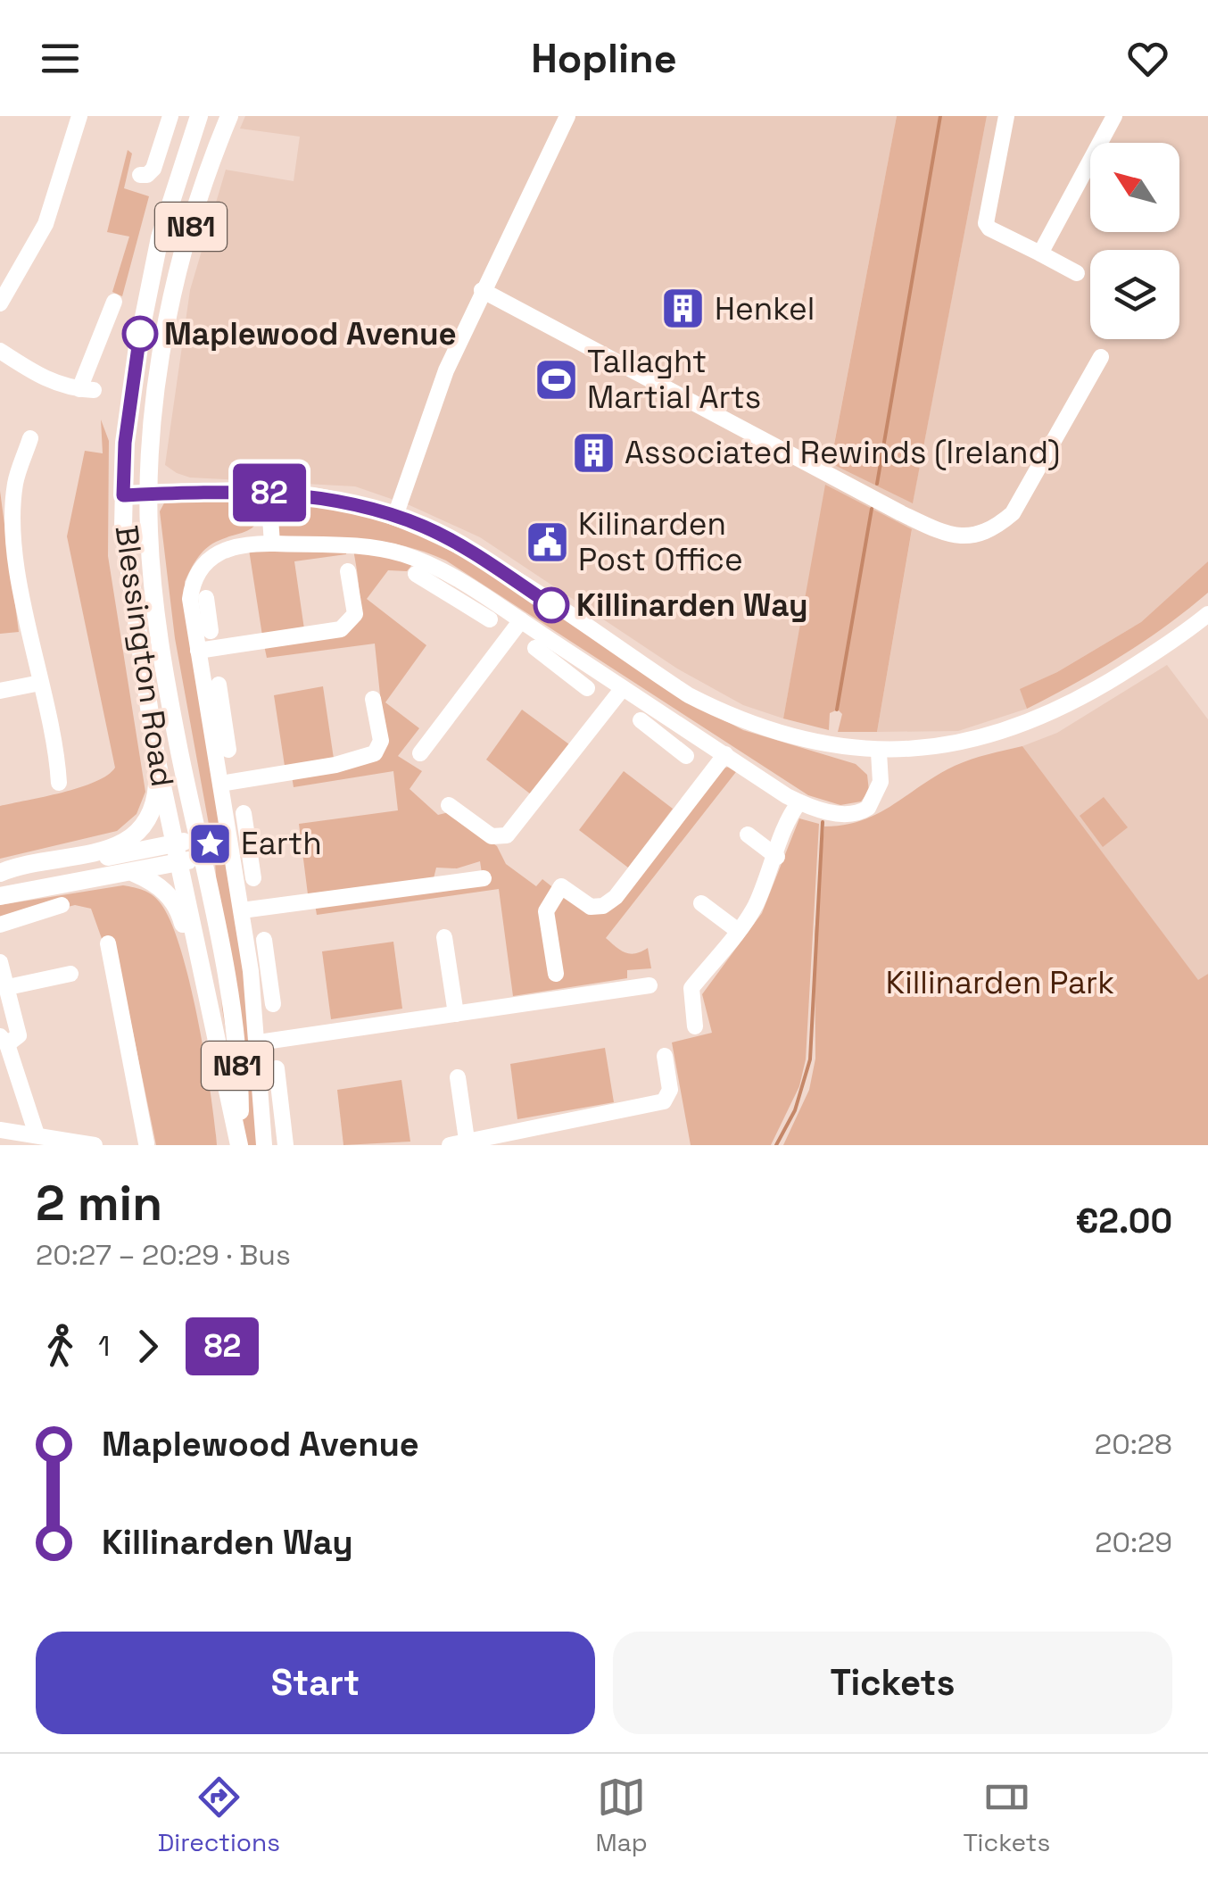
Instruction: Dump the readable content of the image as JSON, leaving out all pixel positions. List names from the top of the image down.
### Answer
{
  "streets": {
    "main road": ["N81", "Blessington Road"]
  },
  "parks": ["Killinarden Park"],
  "places": {
    "building": ["Henkel", "Associated Rewinds (Ireland)"],
    "other": ["Maplewood Avenue", "Killinarden Way"],
    "sports": ["Tallaght Martial Arts"],
    "public building": ["Kilinarden Post Office"],
    "place": ["Earth"]
  },
  "lines": ["bus line 82"],
  "north": "top left",
  "page": {
    "header": "Hopline",
    "on_map": "82",
    "heading": ["2 min", "20:27 – 20:29 · Bus", "€2.00"],
    "legs": ["1", "82"],
    "list": [
      {
        "name": "Maplewood Avenue",
        "value": "20:28"
      },
      {
        "name": "Killinarden Way",
        "value": "20:29"
      }
    ],
    "buttons": ["Start", "Tickets"],
    "tabs": ["Directions", "Map", "Tickets"]
  }
}
